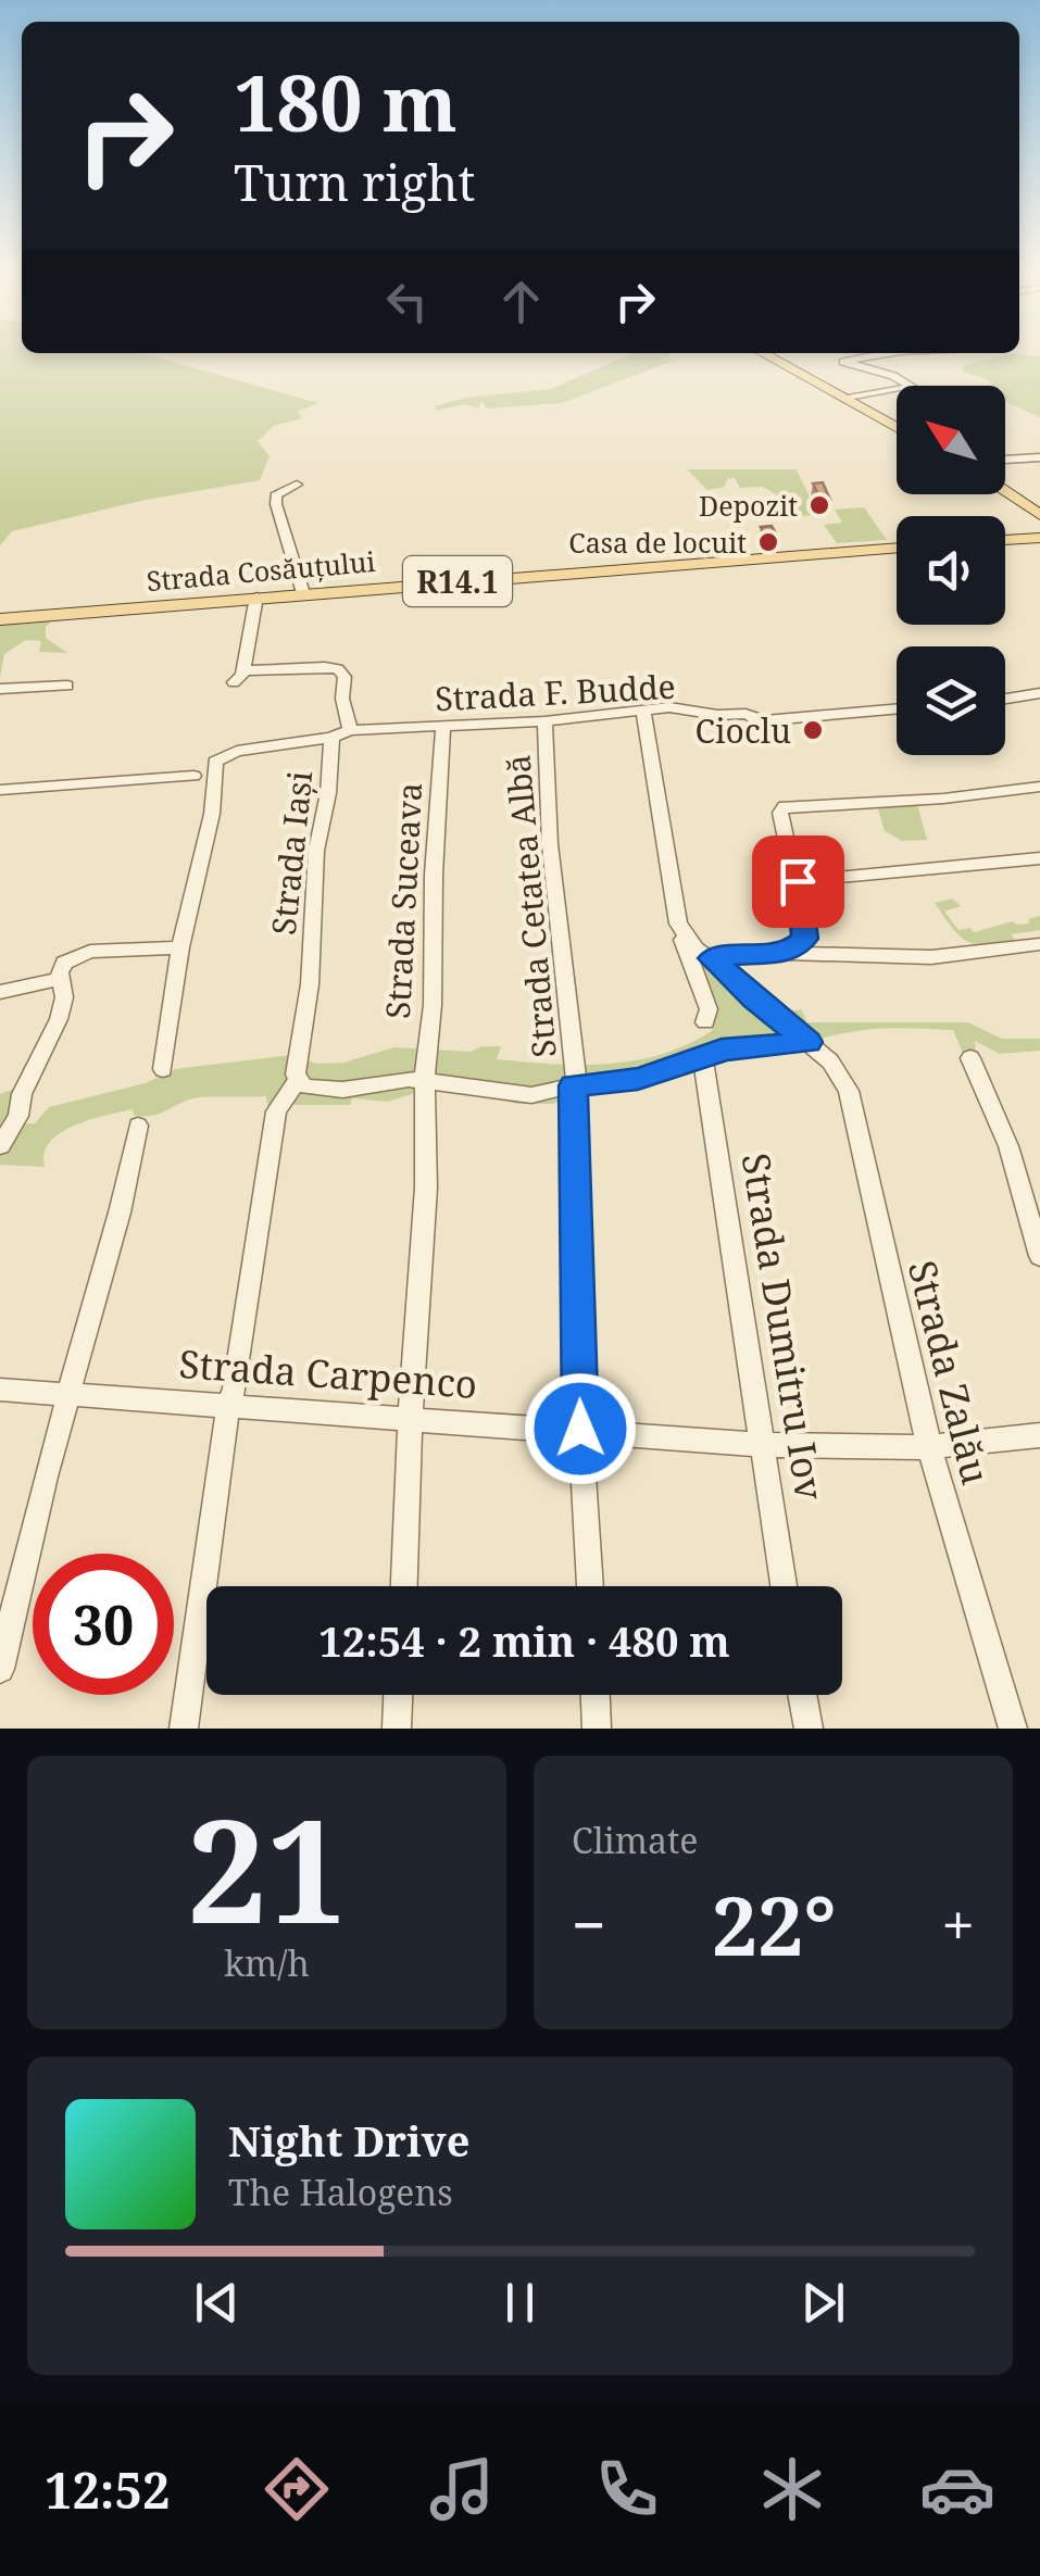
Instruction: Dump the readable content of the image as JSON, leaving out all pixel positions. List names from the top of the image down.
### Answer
{
  "streets": {
    "main road": ["Strada Cosăuțului", "R14.1"],
    "street": [
      "Strada F. Budde",
      "Strada Iași",
      "Strada Suceava",
      "Strada Cetatea Albă",
      "Strada Dumitru Iov",
      "Strada Zalău",
      "Strada Carpenco"
    ]
  },
  "crossings": [
    ["Strada F. Budde", "Strada Iași"],
    ["Strada F. Budde", "Strada Suceava"],
    ["Strada F. Budde", "Strada Cetatea Albă"],
    ["Strada Iași", "Strada Carpenco"],
    ["Strada Suceava", "Strada Carpenco"],
    ["Strada Cetatea Albă", "Strada Carpenco"],
    ["Strada Dumitru Iov", "Strada Carpenco"],
    ["Strada Zalău", "Strada Carpenco"]
  ],
  "places": ["Depozit", "Casa de locuit", "Cioclu"],
  "north": "top left",
  "page": {
    "turn": ["180 m", "Turn right"],
    "limit": "30",
    "trip": "12:54 · 2 min · 480 m",
    "tile": [
      ["21", "km/h"],
      "Climate"
    ],
    "heat": ["−", "22°", "+"],
    "song": ["Night Drive", "The Halogens"],
    "tabs": "12:52"
  }
}
